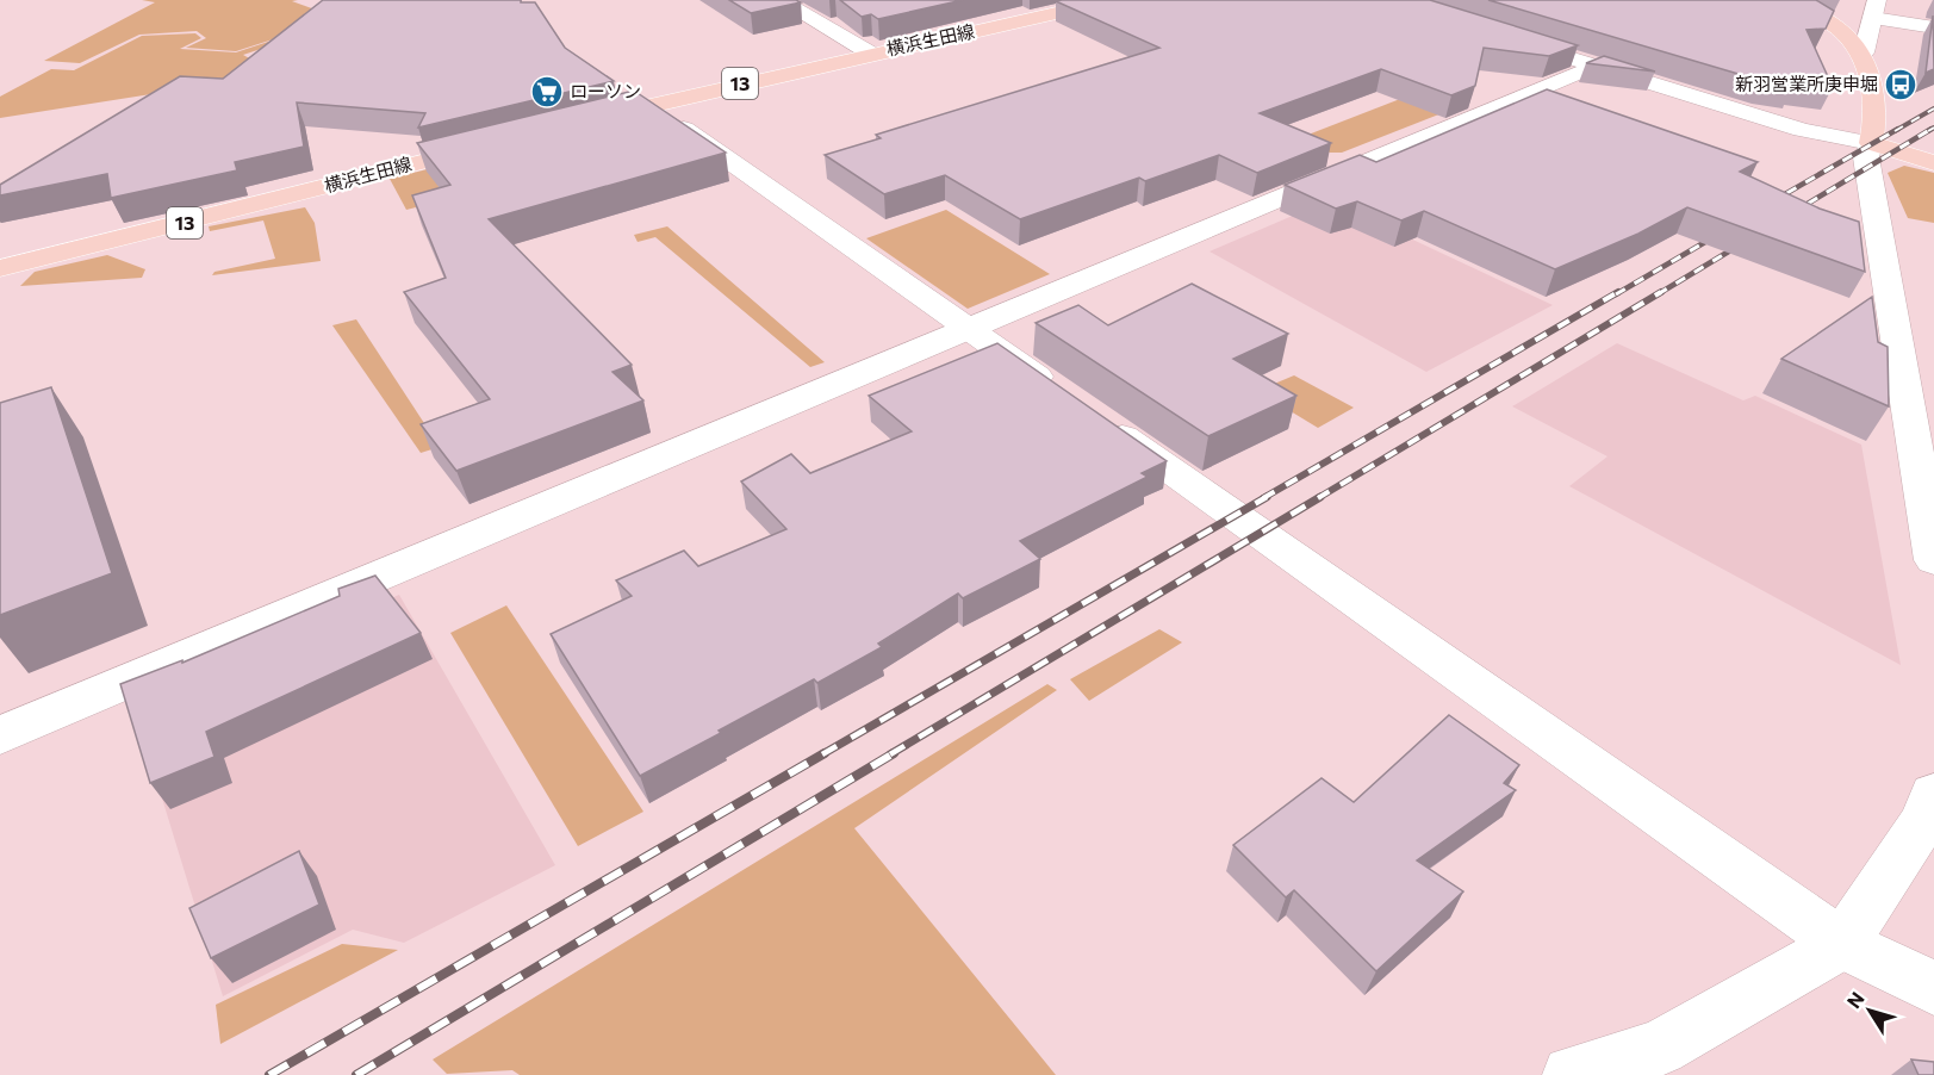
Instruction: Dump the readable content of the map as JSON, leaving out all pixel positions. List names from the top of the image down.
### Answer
{
  "streets": {
    "main road": ["横浜生田線", "13"]
  },
  "places": {
    "bus stop": ["新羽営業所庚申堀"],
    "supermarket": ["ローソン"]
  },
  "north": "top left"
}
